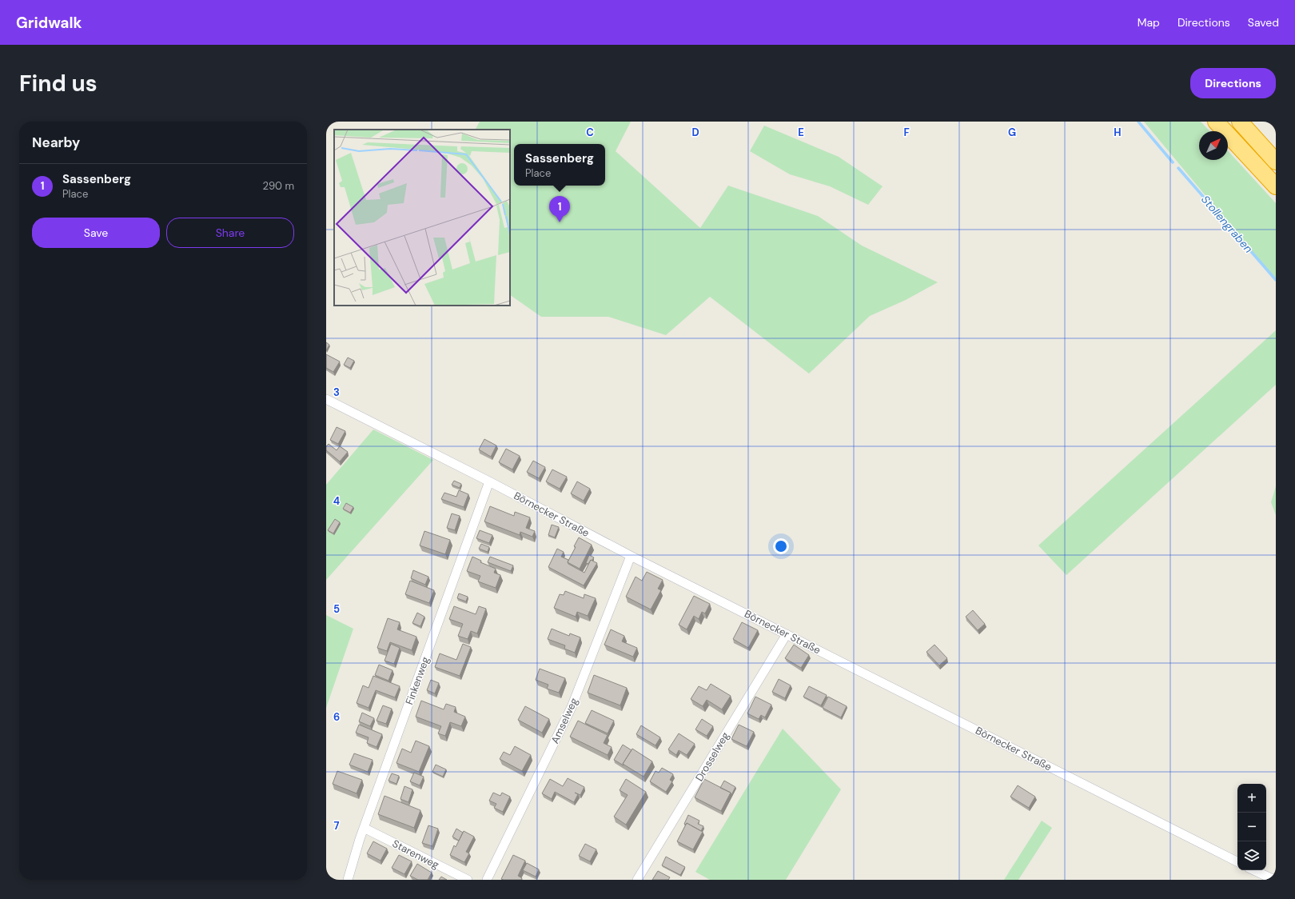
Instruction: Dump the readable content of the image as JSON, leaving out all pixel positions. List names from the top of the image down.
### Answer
{
  "streets": {
    "street": [
      "Börnecker Straße",
      "Finkenweg",
      "Amselweg",
      "Drosselweg",
      "Starenweg"
    ]
  },
  "crossings": [
    ["Börnecker Straße", "Finkenweg"],
    ["Börnecker Straße", "Amselweg"],
    ["Börnecker Straße", "Drosselweg"],
    ["Finkenweg", "Starenweg"]
  ],
  "water": ["Stollengraben"],
  "north": "top right",
  "page": {
    "header": "Gridwalk",
    "nav": ["Map", "Directions", "Saved"],
    "buttons": [
      "Directions",
      ["Save", "Share"]
    ],
    "title": "Find us",
    "heading": "Nearby",
    "popup": ["Sassenberg", "Place"],
    "list": [
      {
        "mark": "1",
        "name": "Sassenberg",
        "note": "Place",
        "value": "290 m"
      }
    ],
    "pins": "1",
    "map_buttons": ["+", "−"]
  },
  "grid": {
    "columns": [
      "C",
      "D",
      "E",
      "F",
      "G",
      "H"
    ],
    "rows": [
      "3",
      "4",
      "5",
      "6",
      "7"
    ]
  }
}
